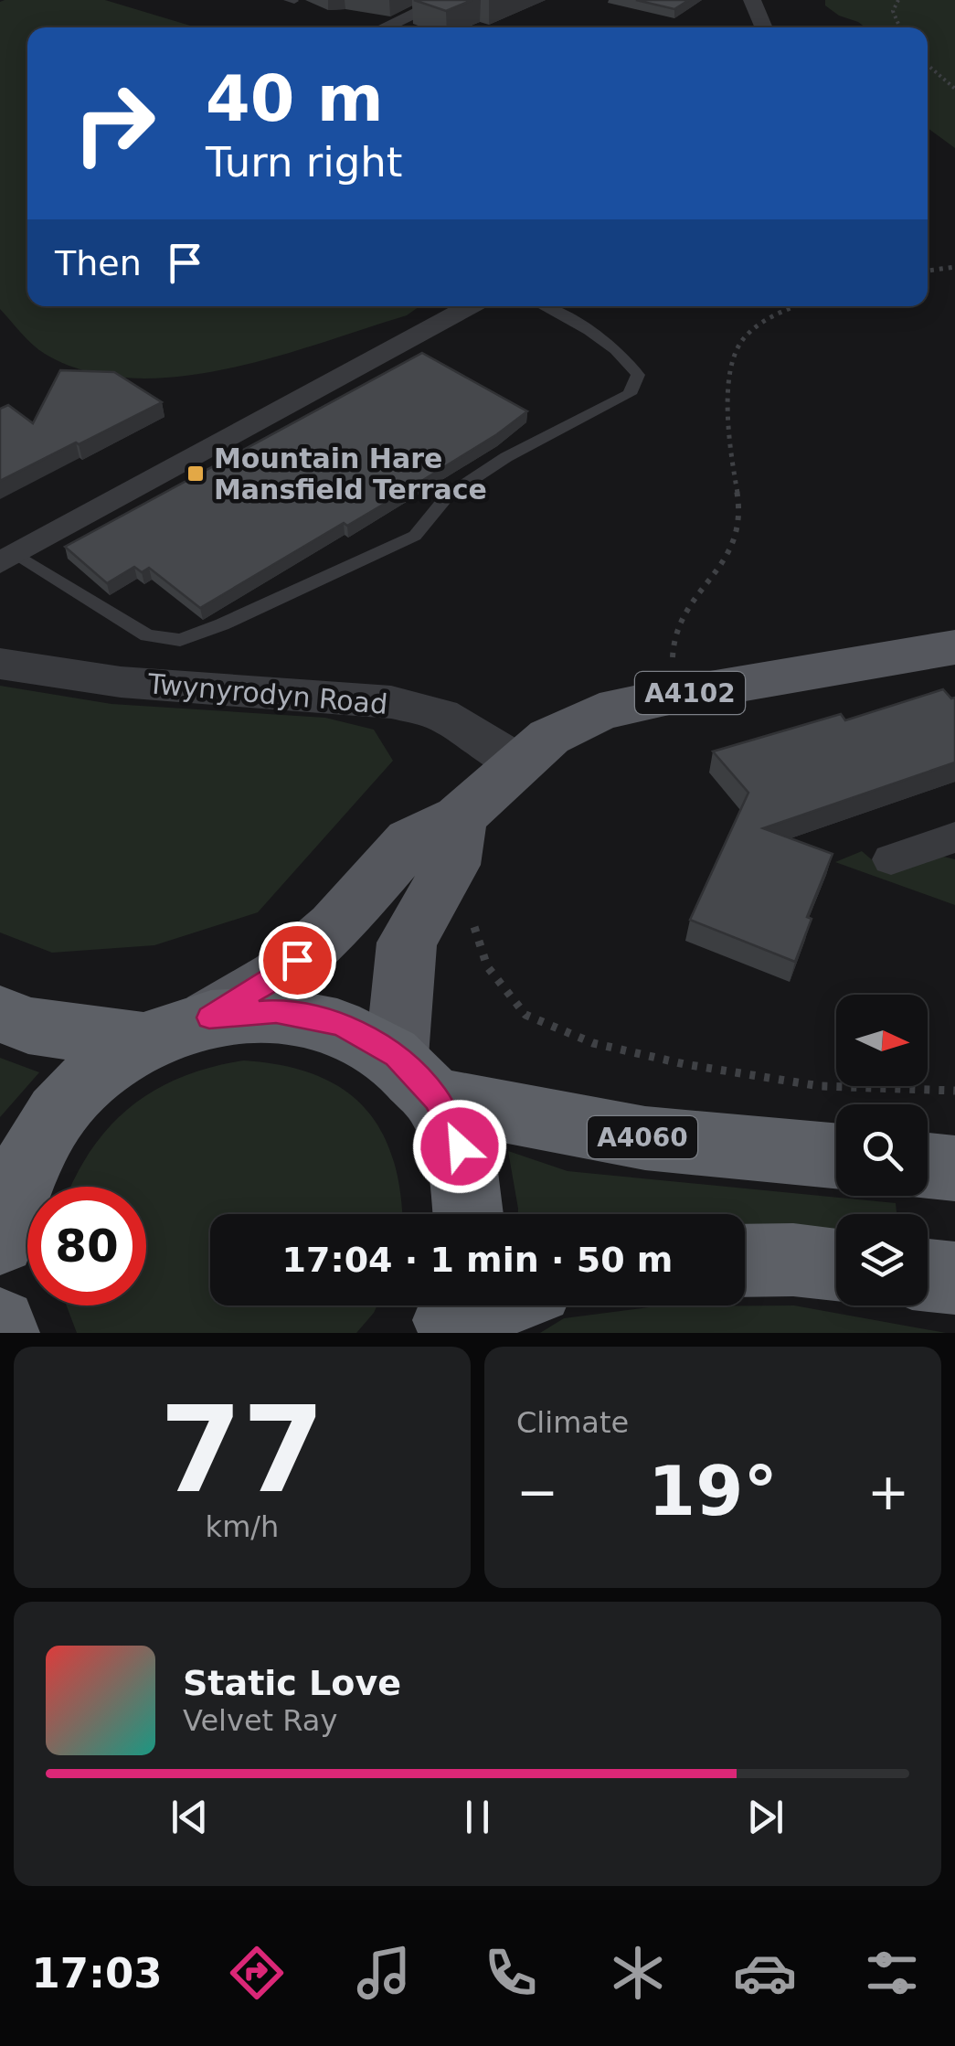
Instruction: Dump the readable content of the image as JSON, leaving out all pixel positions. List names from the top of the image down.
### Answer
{
  "streets": {
    "highway": ["A4060"],
    "main road": ["A4102"],
    "street": ["Twynyrodyn Road"]
  },
  "crossings": [
    ["A4102", "Twynyrodyn Road"]
  ],
  "places": {
    "transit": ["Mountain Hare Mansfield Terrace"]
  },
  "north": "right",
  "page": {
    "turn": ["40 m", "Turn right"],
    "then": "Then",
    "limit": "80",
    "trip": "17:04 · 1 min · 50 m",
    "tile": [
      ["77", "km/h"],
      "Climate"
    ],
    "heat": ["−", "19°", "+"],
    "song": ["Static Love", "Velvet Ray"],
    "tabs": "17:03"
  }
}
